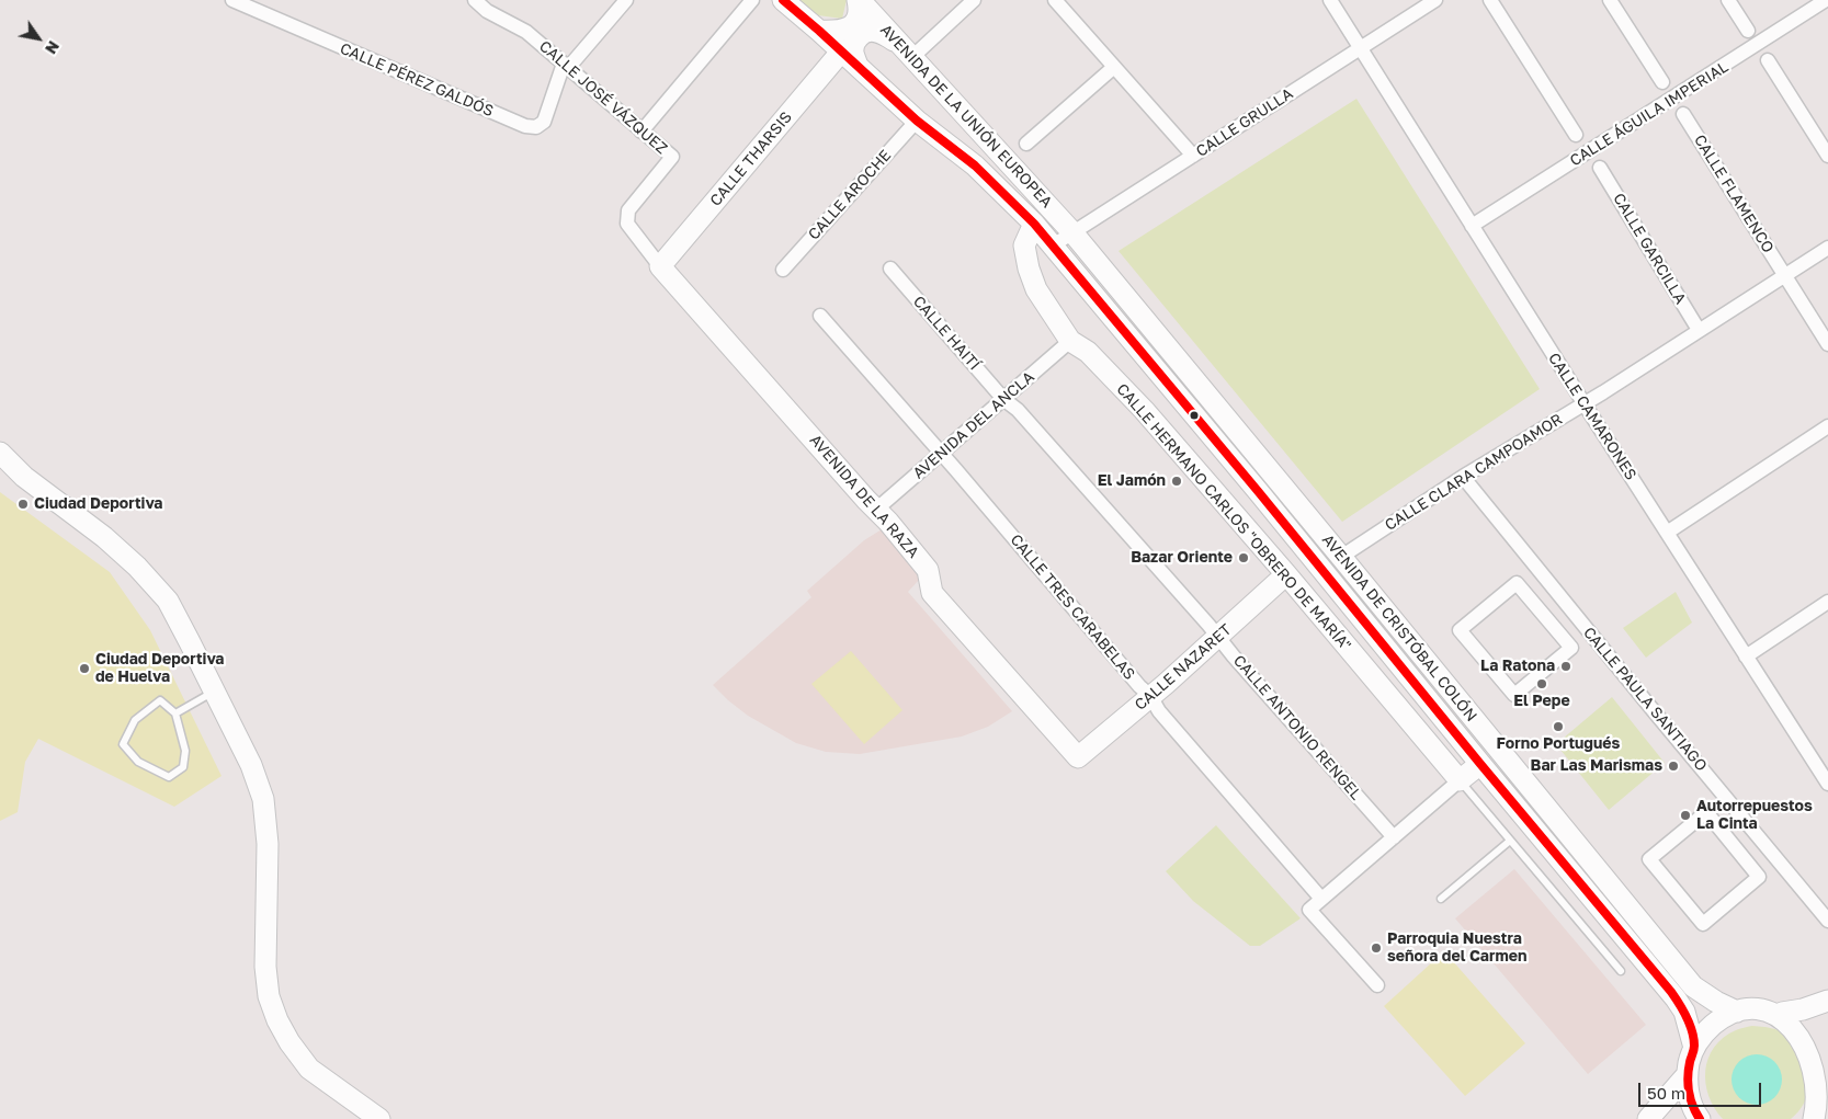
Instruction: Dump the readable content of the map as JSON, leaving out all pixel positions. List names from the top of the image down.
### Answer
{
  "streets": {
    "main road": [
      "AVENIDA DE LA UNIÓN EUROPEA",
      "CALLE THARSIS",
      "AVENIDA DE LA RAZA",
      "CALLE HERMANO CARLOS \"OBRERO DE MARÍA\"",
      "AVENIDA DE CRISTÓBAL COLÓN",
      "CALLE NAZARET"
    ],
    "street": [
      "CALLE PÉREZ GALDÓS",
      "CALLE JOSÉ VÁZQUEZ",
      "CALLE ÁGUILA IMPERIAL",
      "CALLE GRULLA",
      "CALLE FLAMENCO",
      "CALLE AROCHE",
      "CALLE GARCILLA",
      "CALLE HAITÍ",
      "CALLE CAMARONES",
      "AVENIDA DEL ANCLA",
      "CALLE CLARA CAMPOAMOR",
      "CALLE TRES CARABELAS",
      "CALLE PAULA SANTIAGO",
      "CALLE ANTONIO RENGEL"
    ]
  },
  "crossings": [
    ["CALLE PÉREZ GALDÓS", "CALLE JOSÉ VÁZQUEZ"],
    ["CALLE JOSÉ VÁZQUEZ", "CALLE THARSIS"],
    ["CALLE JOSÉ VÁZQUEZ", "AVENIDA DE LA RAZA"],
    ["CALLE ÁGUILA IMPERIAL", "CALLE CAMARONES"],
    ["AVENIDA DE LA UNIÓN EUROPEA", "CALLE GRULLA"],
    ["AVENIDA DE LA UNIÓN EUROPEA", "AVENIDA DE CRISTÓBAL COLÓN"],
    ["CALLE GRULLA", "CALLE CAMARONES"],
    ["CALLE GRULLA", "AVENIDA DE CRISTÓBAL COLÓN"],
    ["CALLE THARSIS", "AVENIDA DE LA RAZA"],
    ["CALLE THARSIS", "AVENIDA DE CRISTÓBAL COLÓN"],
    ["CALLE FLAMENCO", "CALLE CLARA CAMPOAMOR"],
    ["CALLE AROCHE", "AVENIDA DE CRISTÓBAL COLÓN"],
    ["CALLE GARCILLA", "CALLE CLARA CAMPOAMOR"],
    ["CALLE HAITÍ", "AVENIDA DEL ANCLA"],
    ["CALLE HAITÍ", "CALLE ANTONIO RENGEL"],
    ["CALLE CAMARONES", "CALLE CLARA CAMPOAMOR"],
    ["AVENIDA DEL ANCLA", "AVENIDA DE LA RAZA"],
    ["AVENIDA DEL ANCLA", "CALLE HERMANO CARLOS \"OBRERO DE MARÍA\""],
    ["AVENIDA DEL ANCLA", "CALLE TRES CARABELAS"],
    ["AVENIDA DEL ANCLA", "CALLE ANTONIO RENGEL"],
    ["CALLE CLARA CAMPOAMOR", "AVENIDA DE CRISTÓBAL COLÓN"],
    ["CALLE CLARA CAMPOAMOR", "CALLE PAULA SANTIAGO"],
    ["AVENIDA DE LA RAZA", "CALLE NAZARET"],
    ["CALLE HERMANO CARLOS \"OBRERO DE MARÍA\"", "AVENIDA DE CRISTÓBAL COLÓN"],
    ["CALLE HERMANO CARLOS \"OBRERO DE MARÍA\"", "CALLE NAZARET"],
    ["CALLE TRES CARABELAS", "CALLE NAZARET"],
    ["CALLE NAZARET", "CALLE ANTONIO RENGEL"]
  ],
  "places": [
    "El Jamón",
    "Ciudad Deportiva",
    "Bazar Oriente",
    "La Ratona",
    "Ciudad Deportiva de Huelva",
    "El Pepe",
    "Forno Portugués",
    "Bar Las Marismas",
    "Autorrepuestos La Cinta",
    "Parroquia Nuestra señora del Carmen"
  ],
  "scale_bar": "50 m",
  "north": "bottom right"
}
